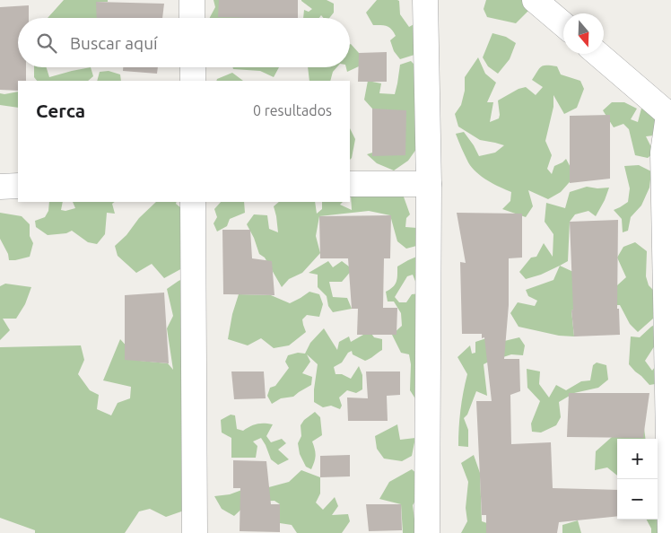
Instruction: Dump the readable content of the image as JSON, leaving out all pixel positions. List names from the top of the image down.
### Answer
{
  "north": "bottom",
  "page": {
    "search": "Buscar aquí",
    "heading": ["Cerca", "0 resultados"],
    "map_buttons": ["+", "−"]
  }
}
